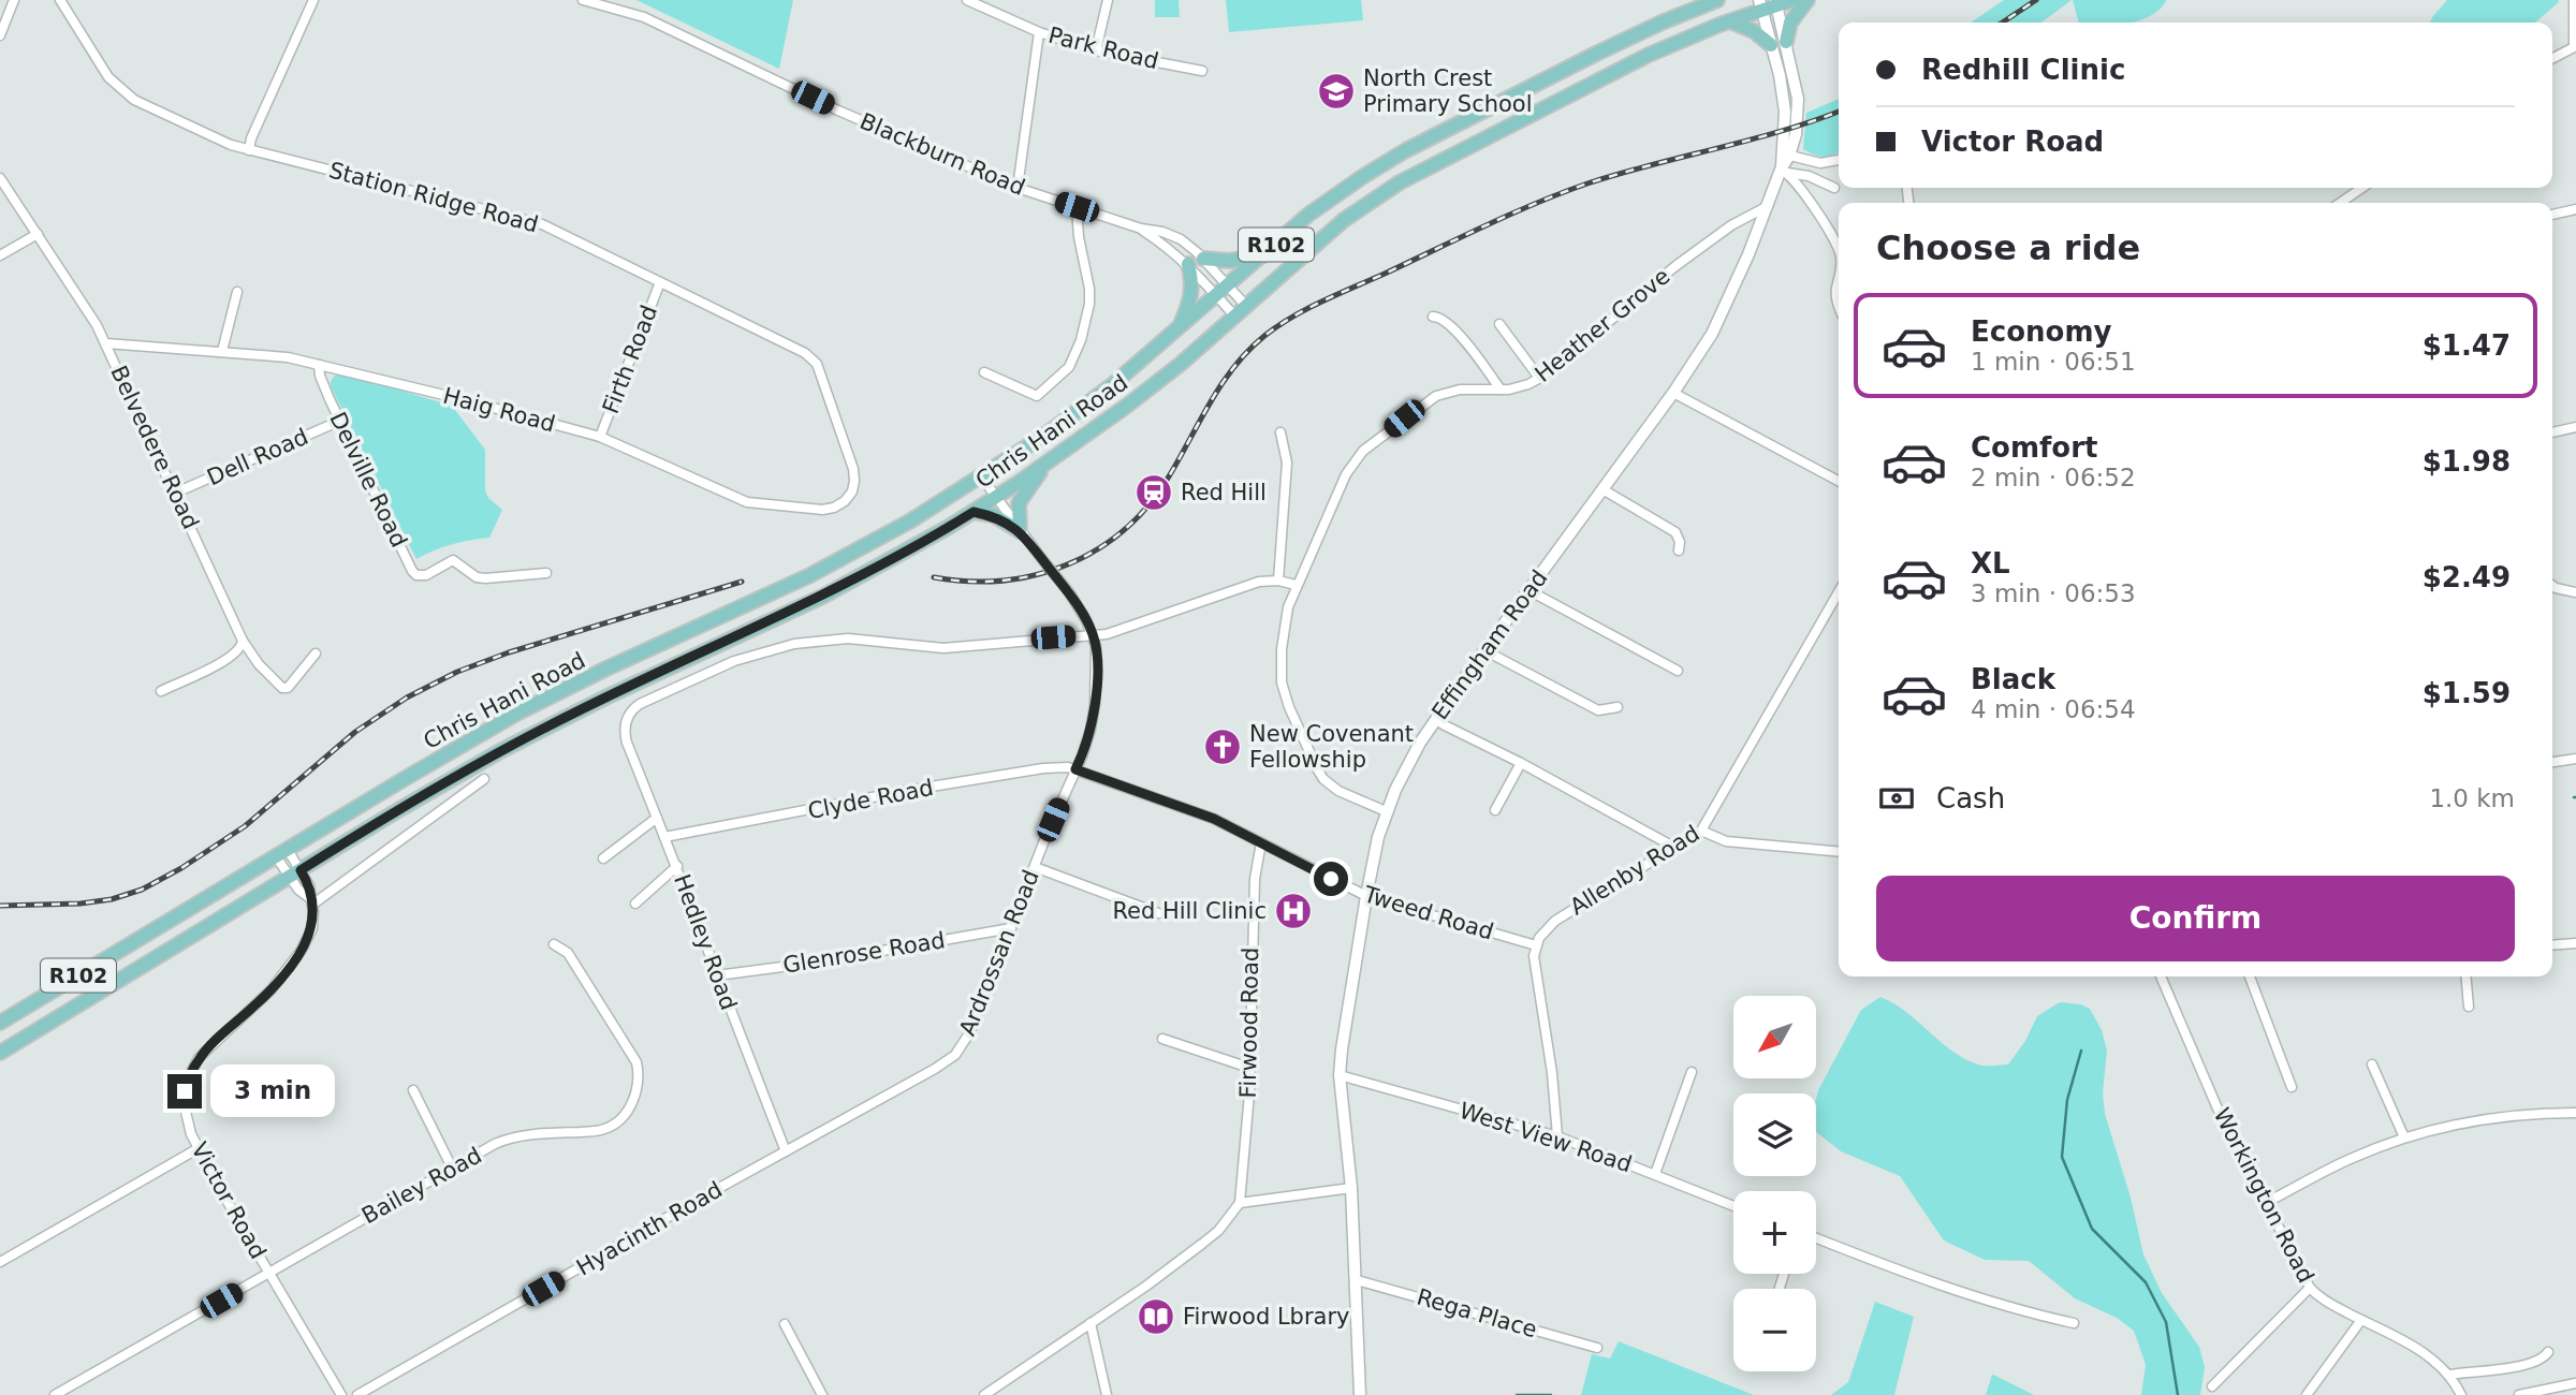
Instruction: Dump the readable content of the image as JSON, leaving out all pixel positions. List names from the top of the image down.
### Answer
{
  "streets": {
    "main road": ["R102", "Chris Hani Road"],
    "street": [
      "Park Road",
      "Blackburn Road",
      "Station Ridge Road",
      "Heather Grove",
      "Firth Road",
      "Haig Road",
      "Belvedere Road",
      "Dell Road",
      "Delville Road",
      "Effingham Road",
      "Clyde Road",
      "Allenby Road",
      "Tweed Road",
      "Hedley Road",
      "Glenrose Road",
      "Ardrossan Road",
      "Firwood Road",
      "West View Road",
      "Bailey Road",
      "Workington Road",
      "Victor Road",
      "Hyacinth Road",
      "Rega Place"
    ]
  },
  "crossings": [
    ["Blackburn Road", "Chris Hani Road"],
    ["Station Ridge Road", "Firth Road"],
    ["Station Ridge Road", "Haig Road"],
    ["Heather Grove", "Effingham Road"],
    ["Firth Road", "Haig Road"],
    ["Haig Road", "Belvedere Road"],
    ["Haig Road", "Delville Road"],
    ["Chris Hani Road", "Effingham Road"],
    ["Chris Hani Road", "Ardrossan Road"],
    ["Belvedere Road", "Dell Road"],
    ["Dell Road", "Delville Road"],
    ["Effingham Road", "Tweed Road"],
    ["Effingham Road", "West View Road"],
    ["Effingham Road", "Rega Place"],
    ["Clyde Road", "Tweed Road"],
    ["Clyde Road", "Hedley Road"],
    ["Clyde Road", "Ardrossan Road"],
    ["Allenby Road", "Tweed Road"],
    ["Tweed Road", "Ardrossan Road"],
    ["Tweed Road", "Firwood Road"],
    ["Hedley Road", "Glenrose Road"],
    ["Hedley Road", "Ardrossan Road"],
    ["Hedley Road", "Hyacinth Road"],
    ["Glenrose Road", "Ardrossan Road"],
    ["Ardrossan Road", "Hyacinth Road"],
    ["Bailey Road", "Victor Road"]
  ],
  "places": {
    "school or university": ["North Crest Primary School"],
    "station": ["Red Hill"],
    "church": ["New Covenant Fellowship"],
    "hospital": ["Red Hill Clinic"],
    "library": ["Firwood Lbrary"]
  },
  "north": "bottom left",
  "page": {
    "banner": ["Redhill Clinic", "Victor Road"],
    "heading": "Choose a ride",
    "list": [
      {
        "name": "Economy",
        "note": "1 min · 06:51",
        "value": "$1.47"
      },
      {
        "name": "Comfort",
        "note": "2 min · 06:52",
        "value": "$1.98"
      },
      {
        "name": "XL",
        "note": "3 min · 06:53",
        "value": "$2.49"
      },
      {
        "name": "Black",
        "note": "4 min · 06:54",
        "value": "$1.59"
      }
    ],
    "pay": ["Cash", "1.0 km"],
    "buttons": "Confirm",
    "map_buttons": ["+", "−"],
    "bubble": "3 min"
  }
}
